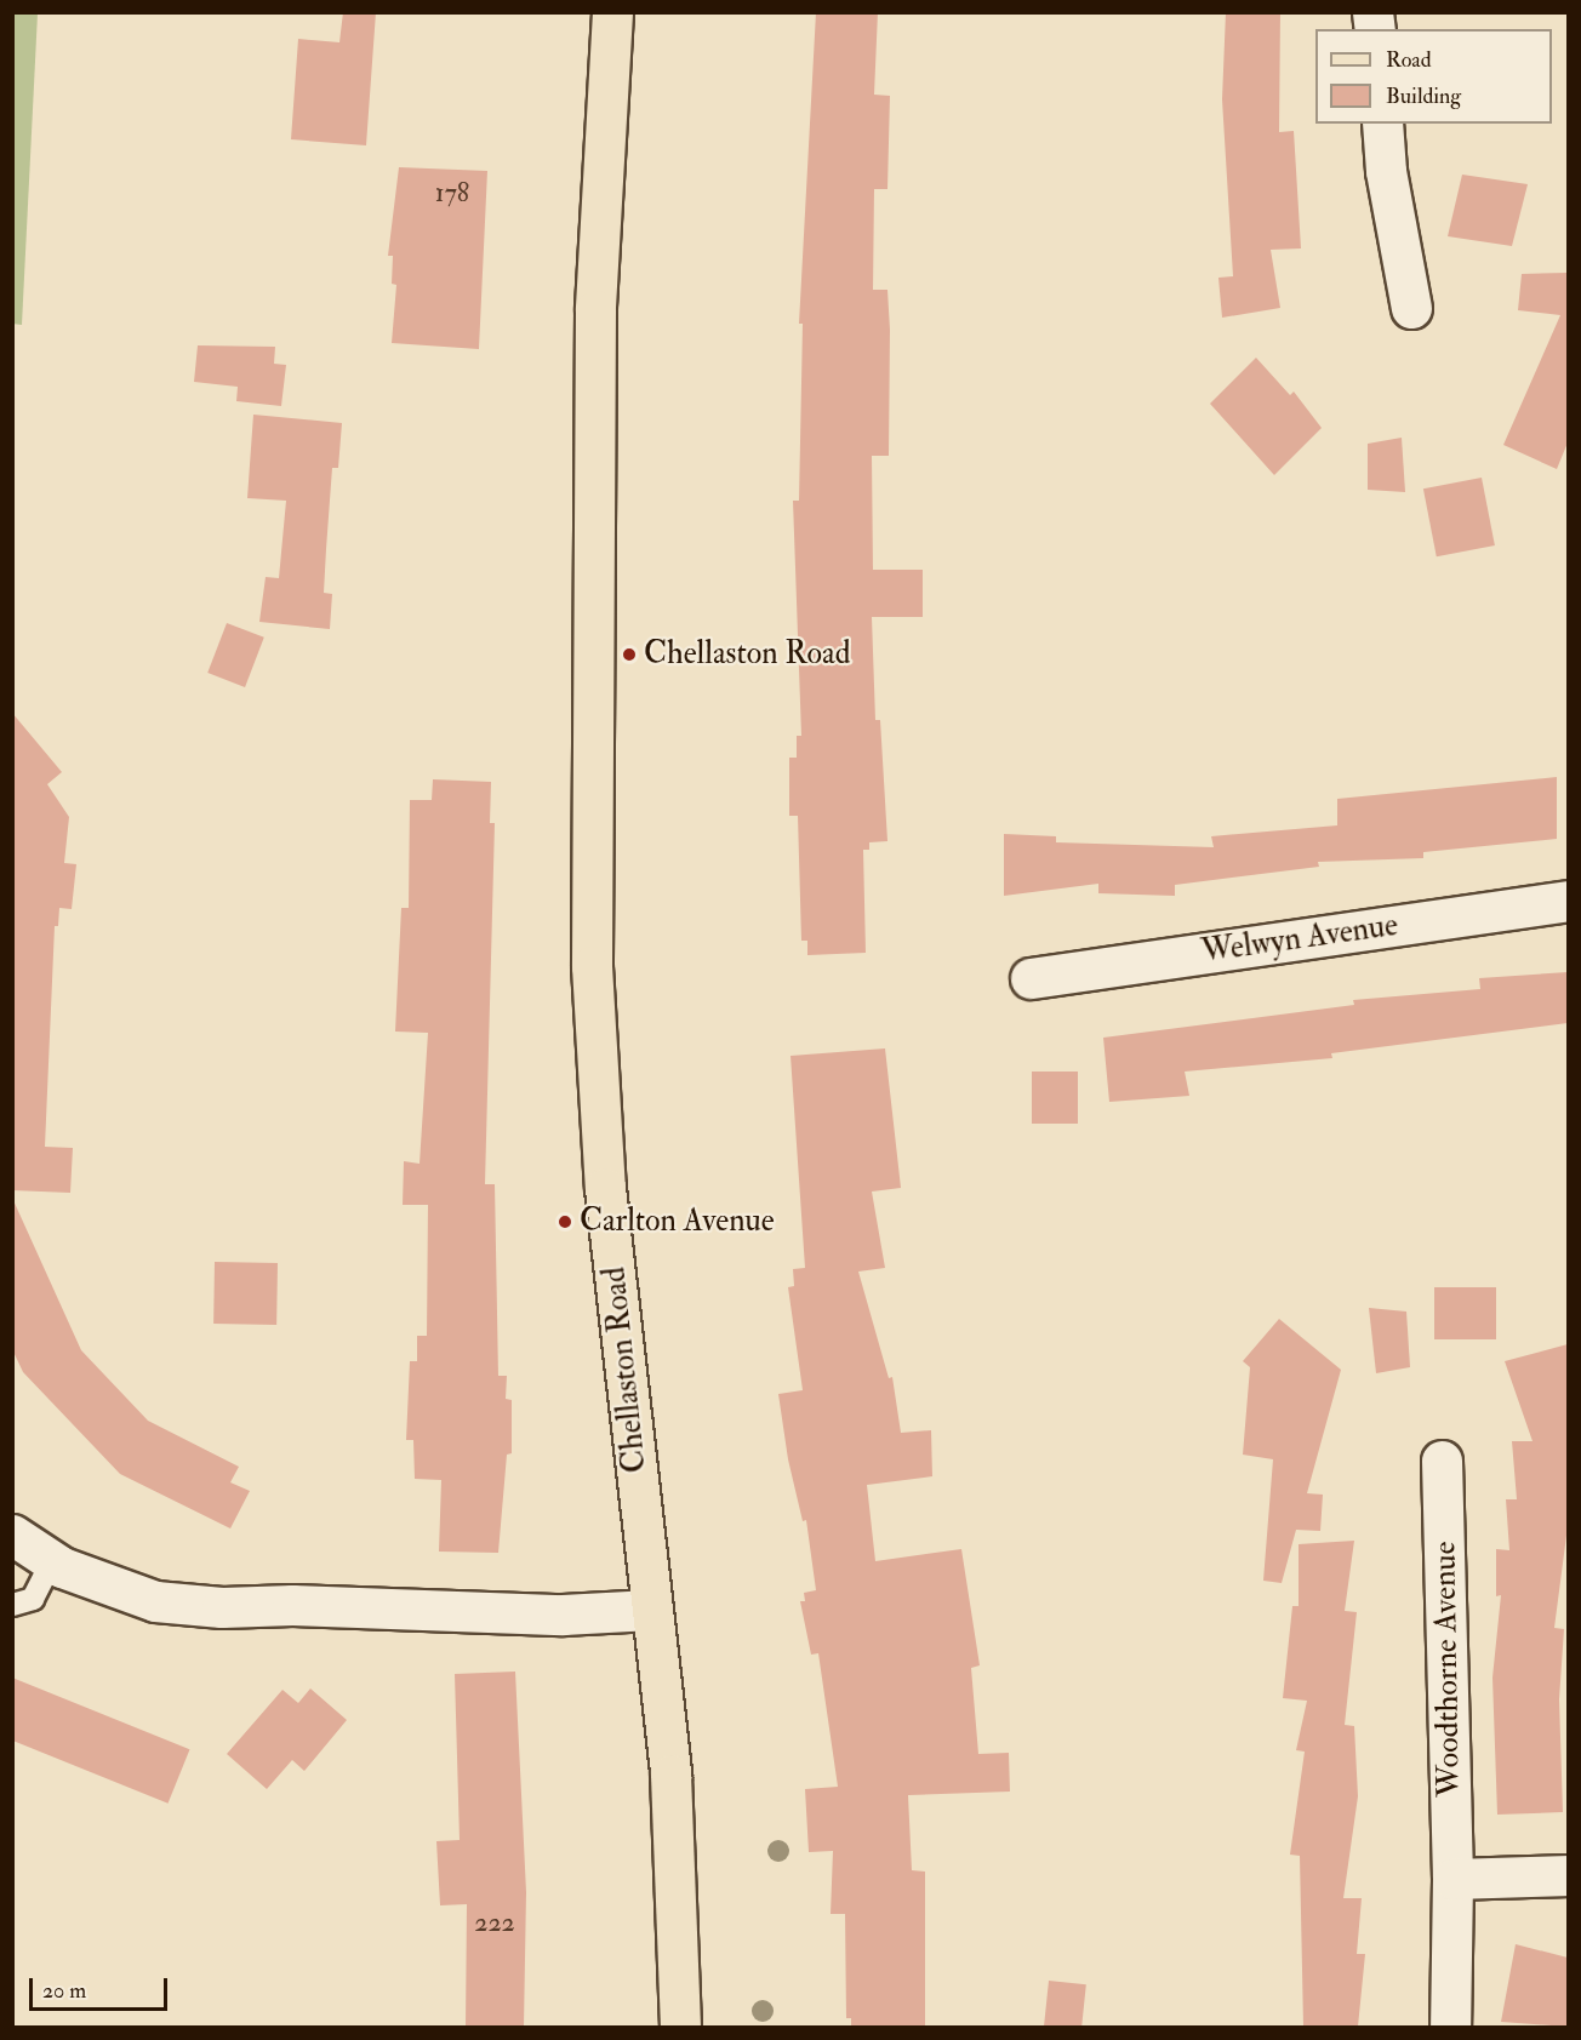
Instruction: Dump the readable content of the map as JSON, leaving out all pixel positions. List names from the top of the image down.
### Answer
{
  "streets": {
    "main road": ["Chellaston Road"],
    "street": ["Welwyn Avenue", "Woodthorne Avenue"]
  },
  "places": ["Chellaston Road", "Carlton Avenue"],
  "house_numbers": ["178", "222"],
  "legend": ["Road", "Building"],
  "scale_bar": "20 m"
}
